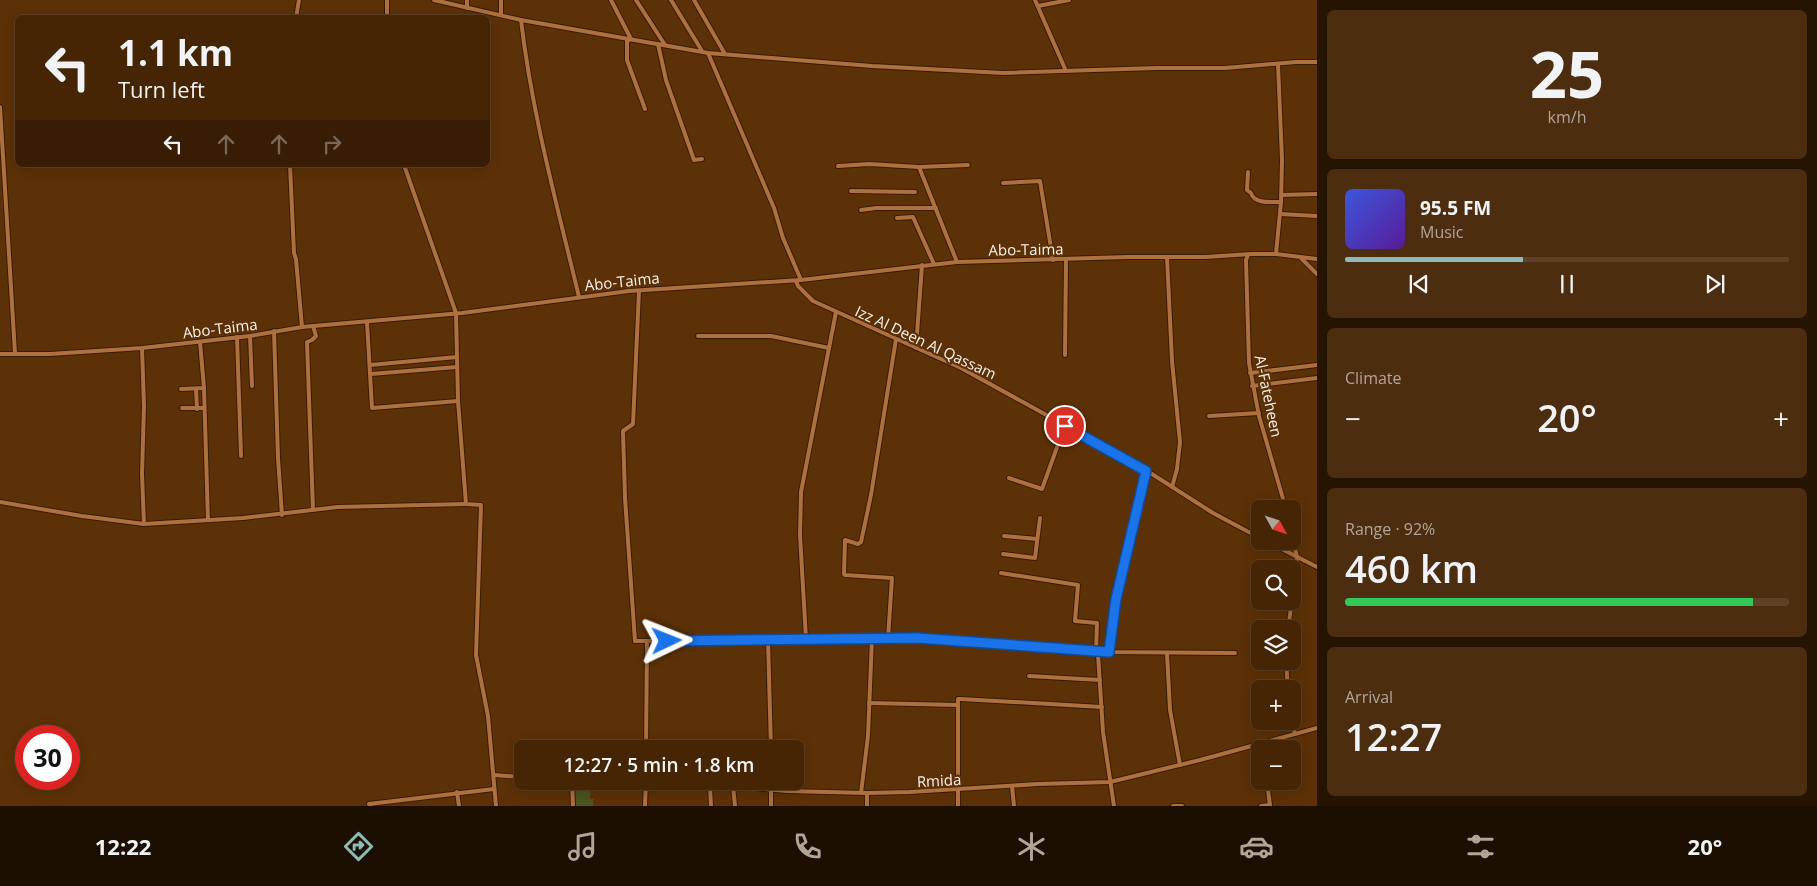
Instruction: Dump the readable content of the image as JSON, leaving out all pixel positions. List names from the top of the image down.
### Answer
{
  "streets": {
    "street": [
      "Abo-Taima",
      "Izz Al Deen Al Qassam",
      "Al-Fateheen",
      "Rmida"
    ]
  },
  "crossings": [
    ["Abo-Taima", "Izz Al Deen Al Qassam"],
    ["Abo-Taima", "Al-Fateheen"]
  ],
  "north": "bottom right",
  "page": {
    "tile": [
      ["25", "km/h"],
      "Climate",
      ["Range · 92%", "460 km"],
      ["Arrival", "12:27"]
    ],
    "turn": ["1.1 km", "Turn left"],
    "song": ["95.5 FM", "Music"],
    "heat": ["−", "20°", "+"],
    "map_buttons": ["+", "−"],
    "limit": "30",
    "trip": "12:27 · 5 min · 1.8 km",
    "tabs": ["12:22", "20°"]
  }
}
